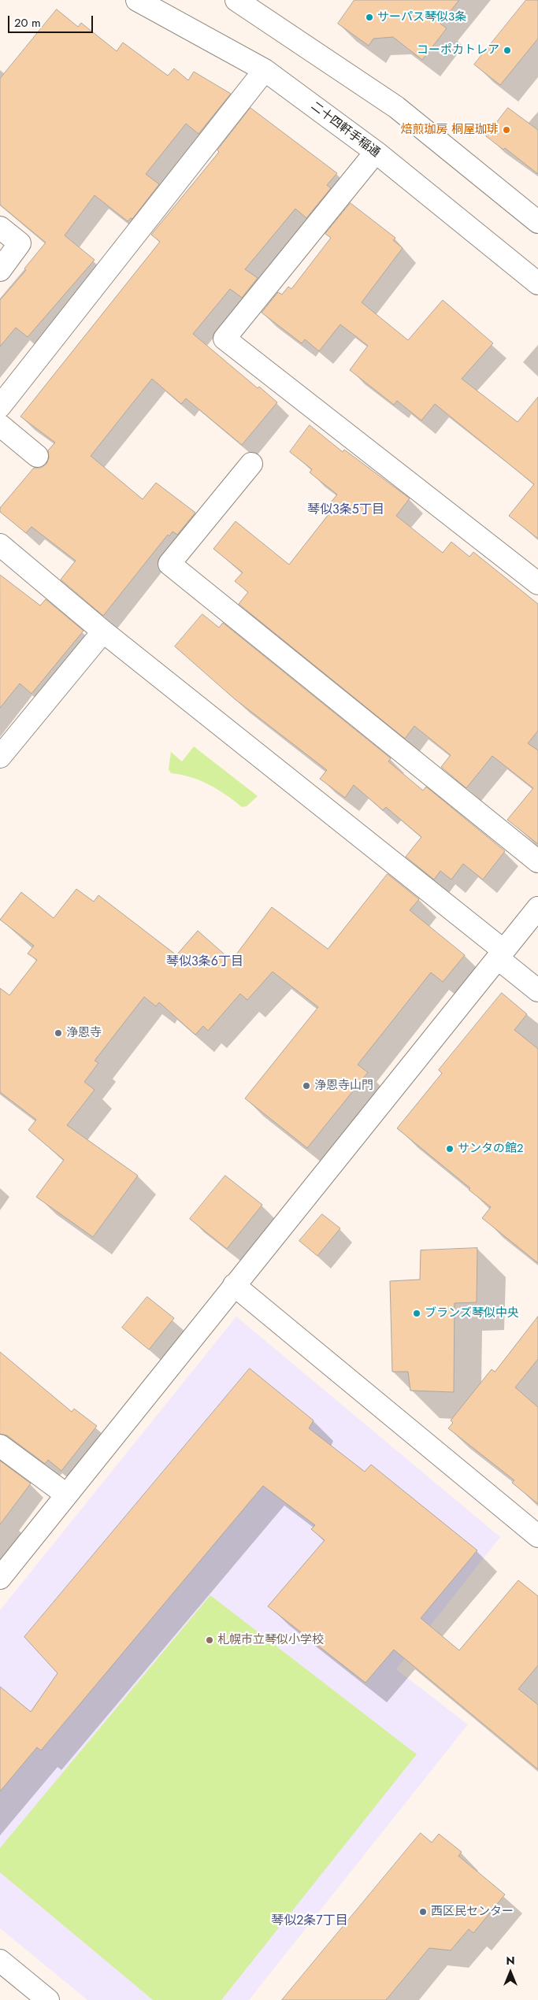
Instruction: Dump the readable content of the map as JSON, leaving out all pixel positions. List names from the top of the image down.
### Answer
{
  "streets": {
    "street": ["二十四軒手稲通"]
  },
  "districts": ["琴似3条5丁目", "琴似3条6丁目", "琴似2条7丁目"],
  "places": [
    "サーパス琴似3条",
    "コーポカトレア",
    "焙煎珈房 桐屋珈琲",
    "浄恩寺",
    "浄恩寺山門",
    "サンタの館2",
    "ブランズ琴似中央",
    "札幌市立琴似小学校",
    "西区民センター"
  ],
  "scale_bar": "20 m",
  "north": "top"
}
